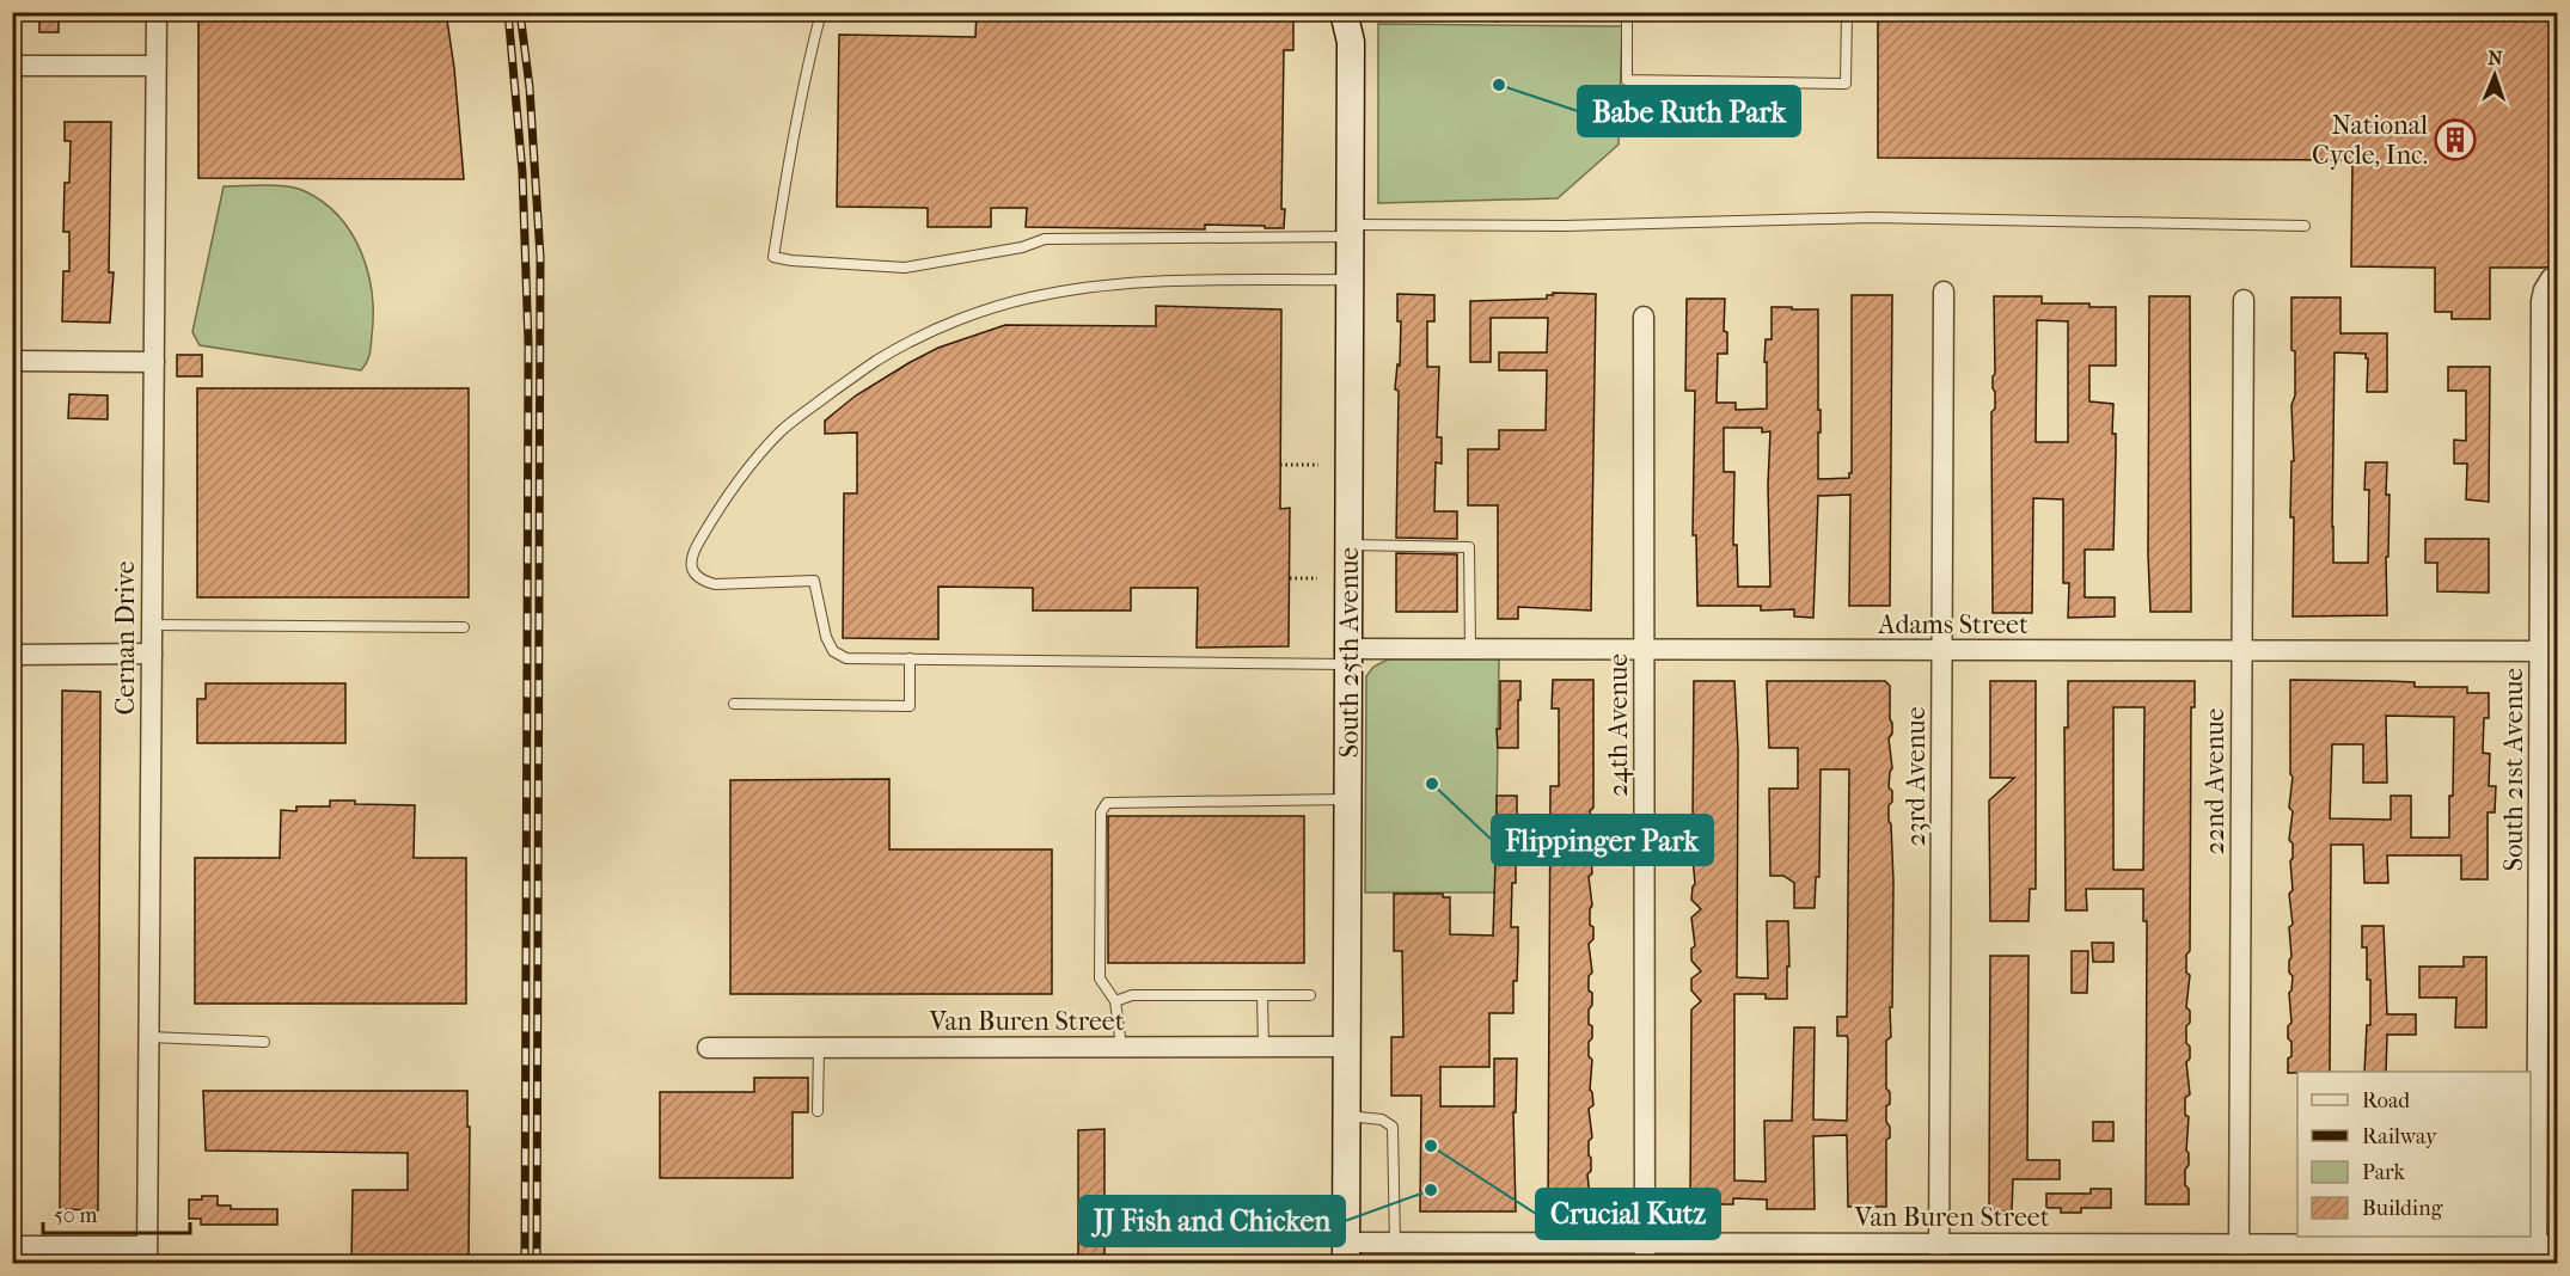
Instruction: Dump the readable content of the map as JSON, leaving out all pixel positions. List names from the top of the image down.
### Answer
{
  "streets": {
    "main road": ["South 25th Avenue"],
    "street": [
      "Adams Street",
      "Cernan Drive",
      "24th Avenue",
      "South 21st Avenue",
      "23rd Avenue",
      "22nd Avenue",
      "Van Buren Street"
    ]
  },
  "crossings": [
    ["Adams Street", "South 25th Avenue"],
    ["Adams Street", "24th Avenue"],
    ["Adams Street", "South 21st Avenue"],
    ["Adams Street", "23rd Avenue"],
    ["Adams Street", "22nd Avenue"],
    ["South 25th Avenue", "Van Buren Street"],
    ["24th Avenue", "Van Buren Street"],
    ["South 21st Avenue", "Van Buren Street"],
    ["23rd Avenue", "Van Buren Street"],
    ["22nd Avenue", "Van Buren Street"]
  ],
  "places": {
    "other": [
      "Babe Ruth Park",
      "Flippinger Park",
      "Crucial Kutz",
      "JJ Fish and Chicken"
    ],
    "building": ["National Cycle, Inc."]
  },
  "legend": [
    "Road",
    "Railway",
    "Park",
    "Building"
  ],
  "scale_bar": "50 m",
  "north": "top"
}
